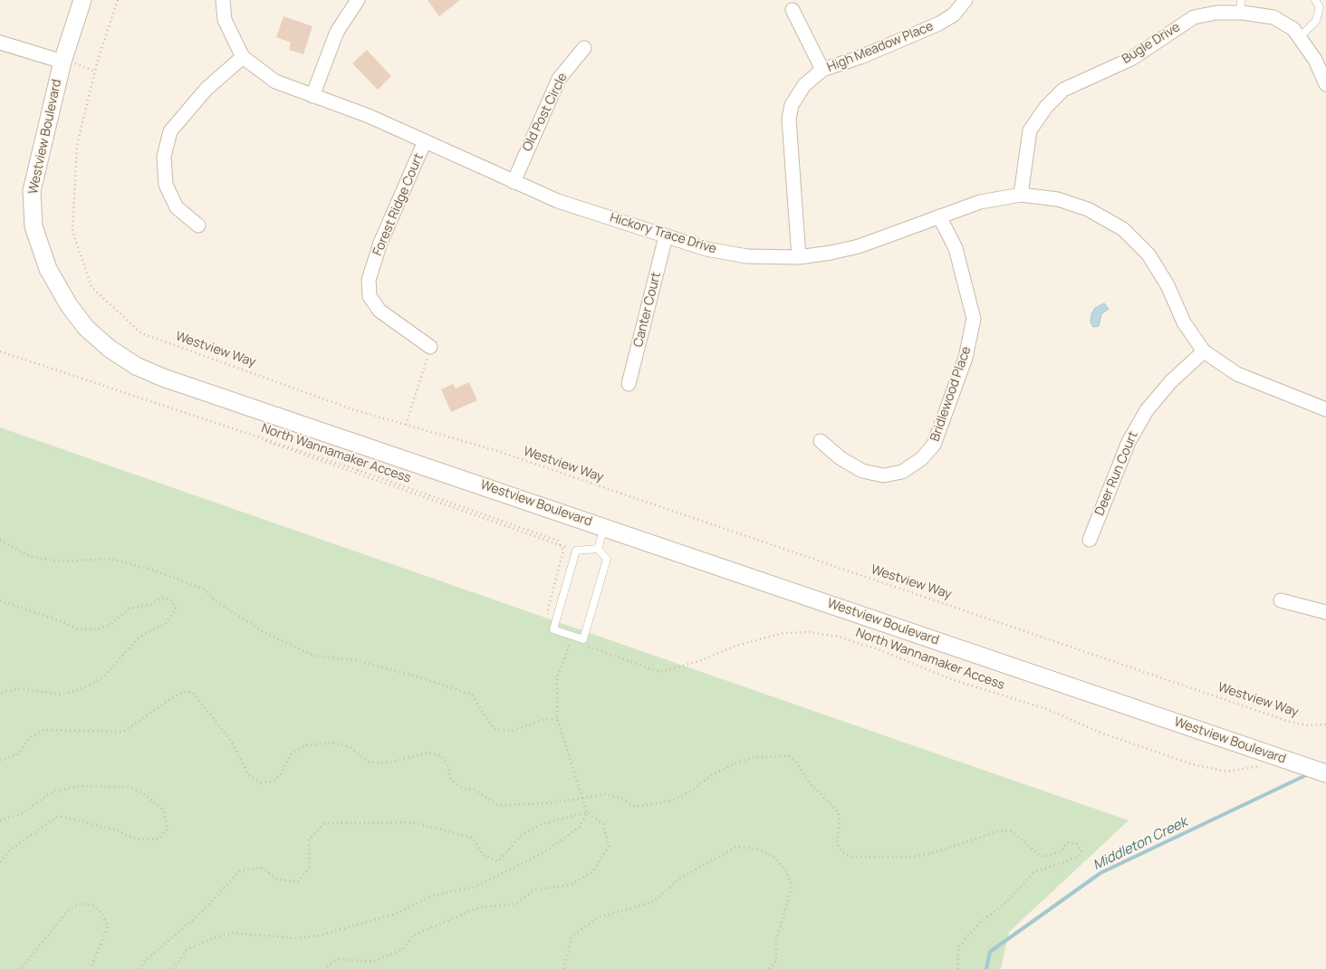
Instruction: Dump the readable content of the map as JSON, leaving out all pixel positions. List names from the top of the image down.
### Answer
{
  "streets": {
    "street": [
      "Bugle Drive",
      "High Meadow Place",
      "Old Post Circle",
      "Westview Boulevard",
      "Forest Ridge Court",
      "Hickory Trace Drive",
      "Canter Court",
      "Bridlewood Place",
      "Deer Run Court"
    ],
    "path": ["Westview Way", "North Wannamaker Access"]
  },
  "crossings": [
    ["Bugle Drive", "Hickory Trace Drive"],
    ["High Meadow Place", "Hickory Trace Drive"],
    ["Old Post Circle", "Hickory Trace Drive"],
    ["Westview Boulevard", "North Wannamaker Access"],
    ["Forest Ridge Court", "Hickory Trace Drive"],
    ["Hickory Trace Drive", "Canter Court"],
    ["Hickory Trace Drive", "Bridlewood Place"],
    ["Hickory Trace Drive", "Deer Run Court"]
  ],
  "water": ["Middleton Creek"]
}
